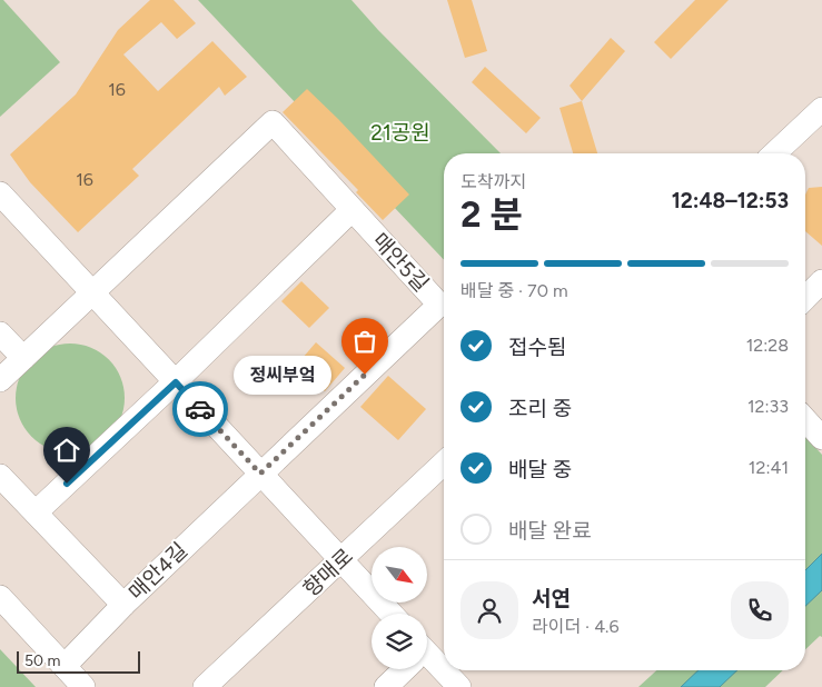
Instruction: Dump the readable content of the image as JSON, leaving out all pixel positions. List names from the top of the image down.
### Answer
{
  "streets": {
    "street": ["매안5길", "매안4길", "향매로"]
  },
  "crossings": [
    ["매안5길", "매안4길"]
  ],
  "parks": ["21공원"],
  "places": ["정씨부엌"],
  "house_numbers": ["16", "16"],
  "scale_bar": "50 m",
  "north": "bottom right",
  "page": {
    "heading": ["2 분", "도착까지", "12:48–12:53"],
    "panel": ["서연", "라이더 · 4.6"],
    "bar": "배달 중 · 70 m",
    "list": [
      ["접수됨", "12:28"],
      ["조리 중", "12:33"],
      ["배달 중", "12:41"],
      "배달 완료"
    ],
    "bubble": "정씨부엌",
    "scale": "50 m"
  }
}
